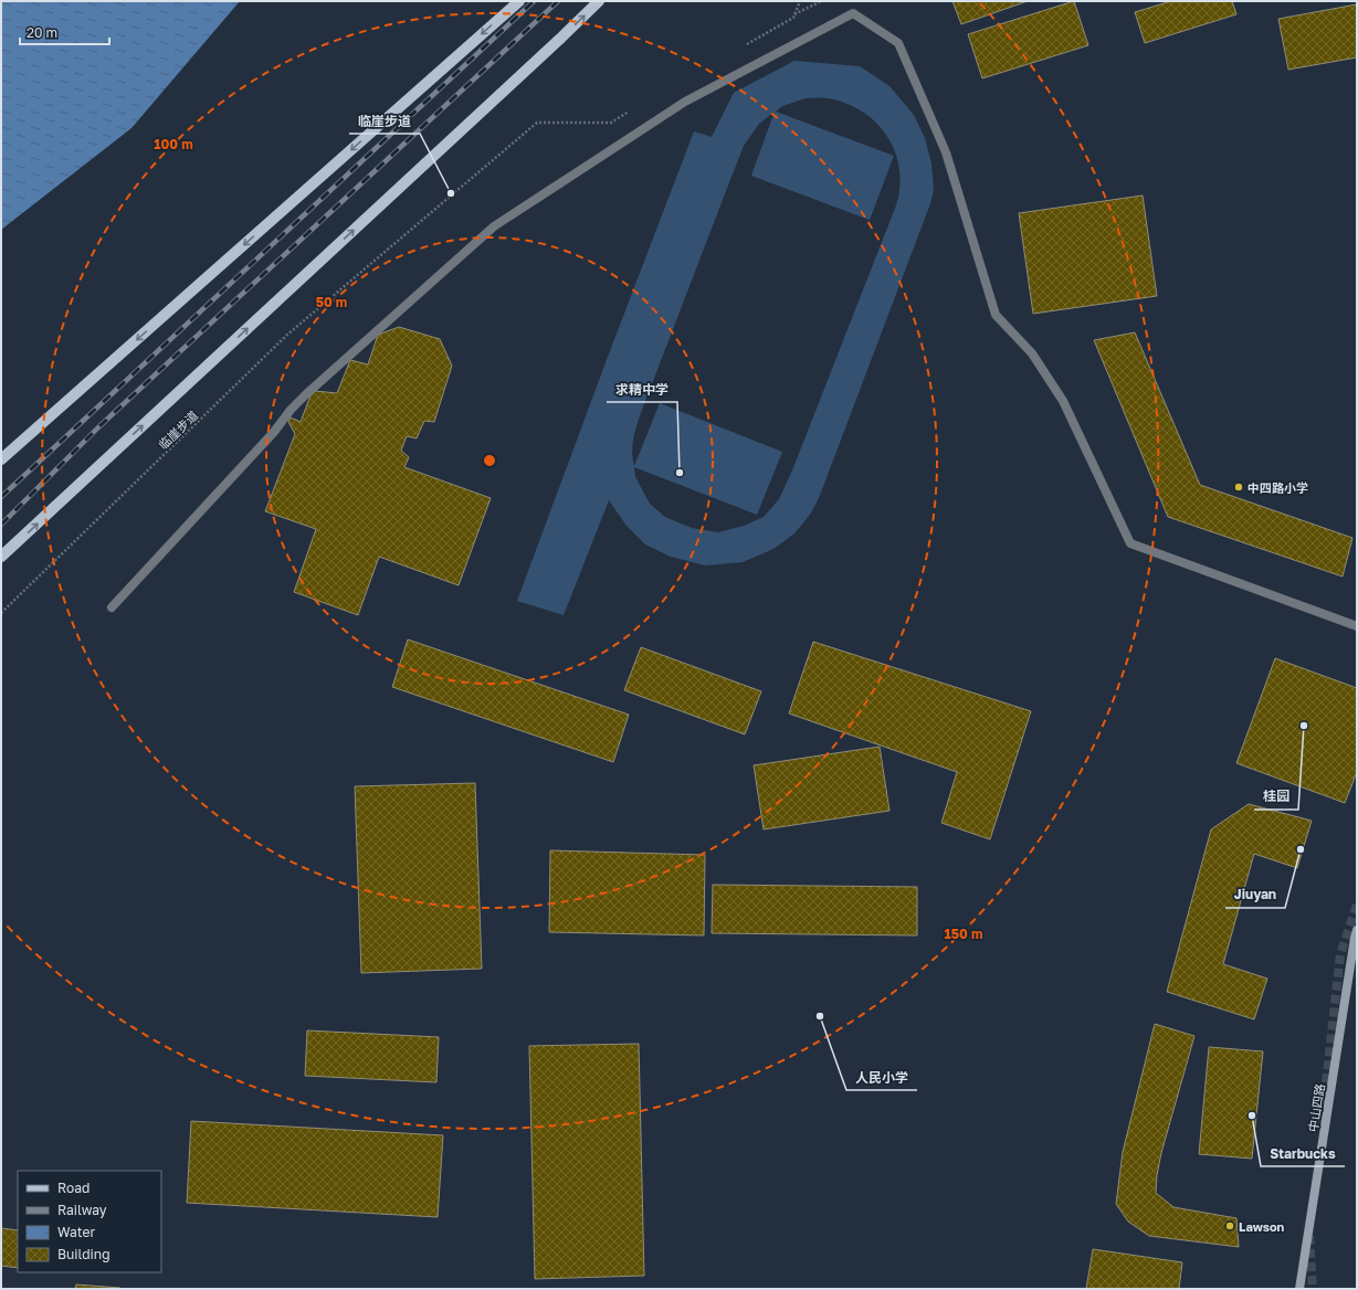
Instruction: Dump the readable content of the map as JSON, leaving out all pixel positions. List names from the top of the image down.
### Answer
{
  "streets": {
    "street": ["中山四路"],
    "path": ["临崖步道"]
  },
  "places": [
    "临崖步道",
    "求精中学",
    "中四路小学",
    "桂园",
    "Jiuyan",
    "人民小学",
    "Starbucks",
    "Lawson"
  ],
  "legend": [
    "Road",
    "Railway",
    "Water",
    "Building"
  ],
  "scale_bar": "20 m",
  "rings": ["100 m", "50 m", "150 m"]
}
